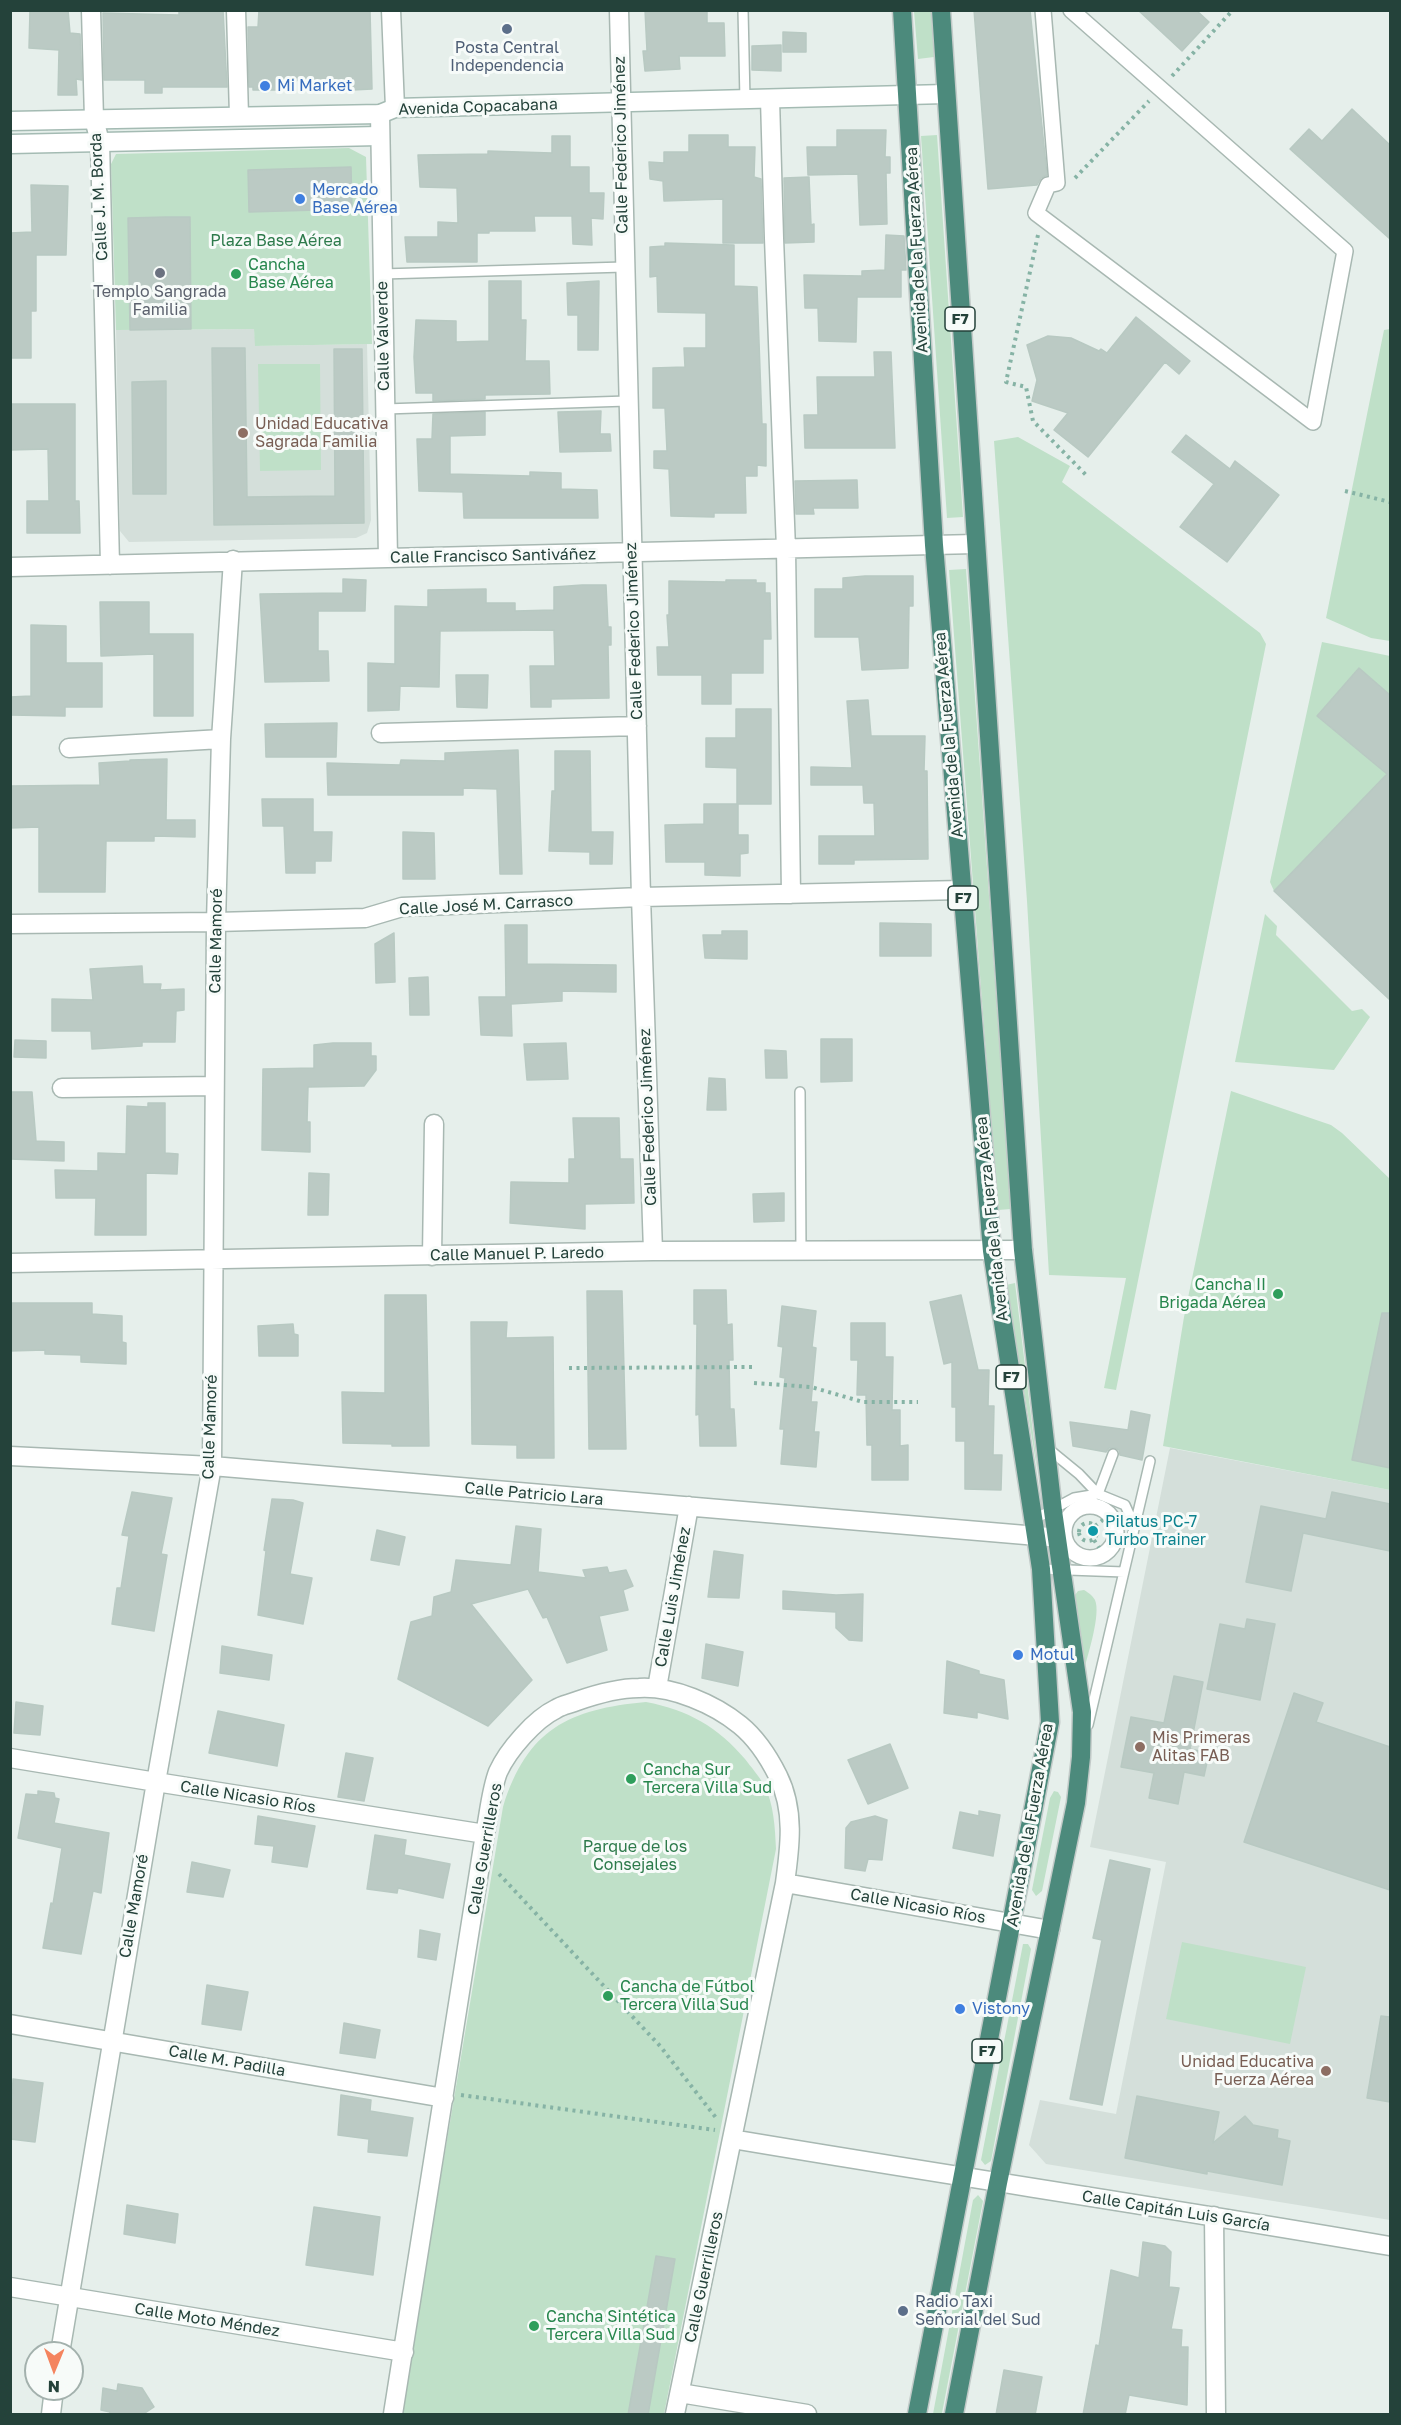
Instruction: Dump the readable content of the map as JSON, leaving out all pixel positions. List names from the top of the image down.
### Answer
{
  "streets": {
    "highway": ["Avenida de la Fuerza Aérea", "F7"],
    "street": [
      "Avenida Copacabana",
      "Calle Federico Jiménez",
      "Calle J. M. Borda",
      "Calle Valverde",
      "Calle Francisco Santiváñez",
      "Calle José M. Carrasco",
      "Calle Mamoré",
      "Calle Manuel P. Laredo",
      "Calle Patricio Lara",
      "Calle Luis Jiménez",
      "Calle Nicasio Ríos",
      "Calle Guerrilleros",
      "Calle M. Padilla",
      "Calle Capitán Luis García",
      "Calle Moto Méndez"
    ]
  },
  "crossings": [
    ["Avenida Copacabana", "Calle Federico Jiménez"],
    ["Avenida Copacabana", "Calle J. M. Borda"],
    ["Avenida Copacabana", "Avenida de la Fuerza Aérea"],
    ["Avenida Copacabana", "Calle Valverde"],
    ["Calle Federico Jiménez", "Calle Francisco Santiváñez"],
    ["Calle Federico Jiménez", "Calle José M. Carrasco"],
    ["Calle Federico Jiménez", "Calle Manuel P. Laredo"],
    ["Calle J. M. Borda", "Calle Francisco Santiváñez"],
    ["Avenida de la Fuerza Aérea", "Calle Francisco Santiváñez"],
    ["Avenida de la Fuerza Aérea", "Calle José M. Carrasco"],
    ["Avenida de la Fuerza Aérea", "Calle Manuel P. Laredo"],
    ["Avenida de la Fuerza Aérea", "Calle Patricio Lara"],
    ["Avenida de la Fuerza Aérea", "Calle Nicasio Ríos"],
    ["Avenida de la Fuerza Aérea", "Calle Capitán Luis García"],
    ["Calle Valverde", "Calle Francisco Santiváñez"],
    ["Calle Francisco Santiváñez", "Calle Mamoré"],
    ["Calle José M. Carrasco", "Calle Mamoré"],
    ["Calle Mamoré", "Calle Manuel P. Laredo"],
    ["Calle Mamoré", "Calle Patricio Lara"],
    ["Calle Mamoré", "Calle Nicasio Ríos"],
    ["Calle Mamoré", "Calle M. Padilla"],
    ["Calle Mamoré", "Calle Moto Méndez"],
    ["Calle Patricio Lara", "Calle Luis Jiménez"],
    ["Calle Luis Jiménez", "Calle Guerrilleros"],
    ["Calle Nicasio Ríos", "Calle Guerrilleros"],
    ["Calle Guerrilleros", "Calle M. Padilla"],
    ["Calle Guerrilleros", "Calle Capitán Luis García"],
    ["Calle Guerrilleros", "Calle Moto Méndez"]
  ],
  "parks": ["Plaza Base Aérea", "Parque de los Consejales"],
  "places": [
    "Posta Central Independencia",
    "Mi Market",
    "Mercado Base Aérea",
    "Templo Sangrada Familia",
    "Cancha Base Aérea",
    "Unidad Educativa Sagrada Familia",
    "Cancha II Brigada Aérea",
    "Pilatus PC-7 Turbo Trainer",
    "Motul",
    "Mis Primeras Alitas FAB",
    "Cancha Sur Tercera Villa Sud",
    "Cancha de Fútbol Tercera Villa Sud",
    "Vistony",
    "Unidad Educativa Fuerza Aérea",
    "Radio Taxi Señorial del Sud",
    "Cancha Sintética Tercera Villa Sud"
  ],
  "north": "bottom"
}
